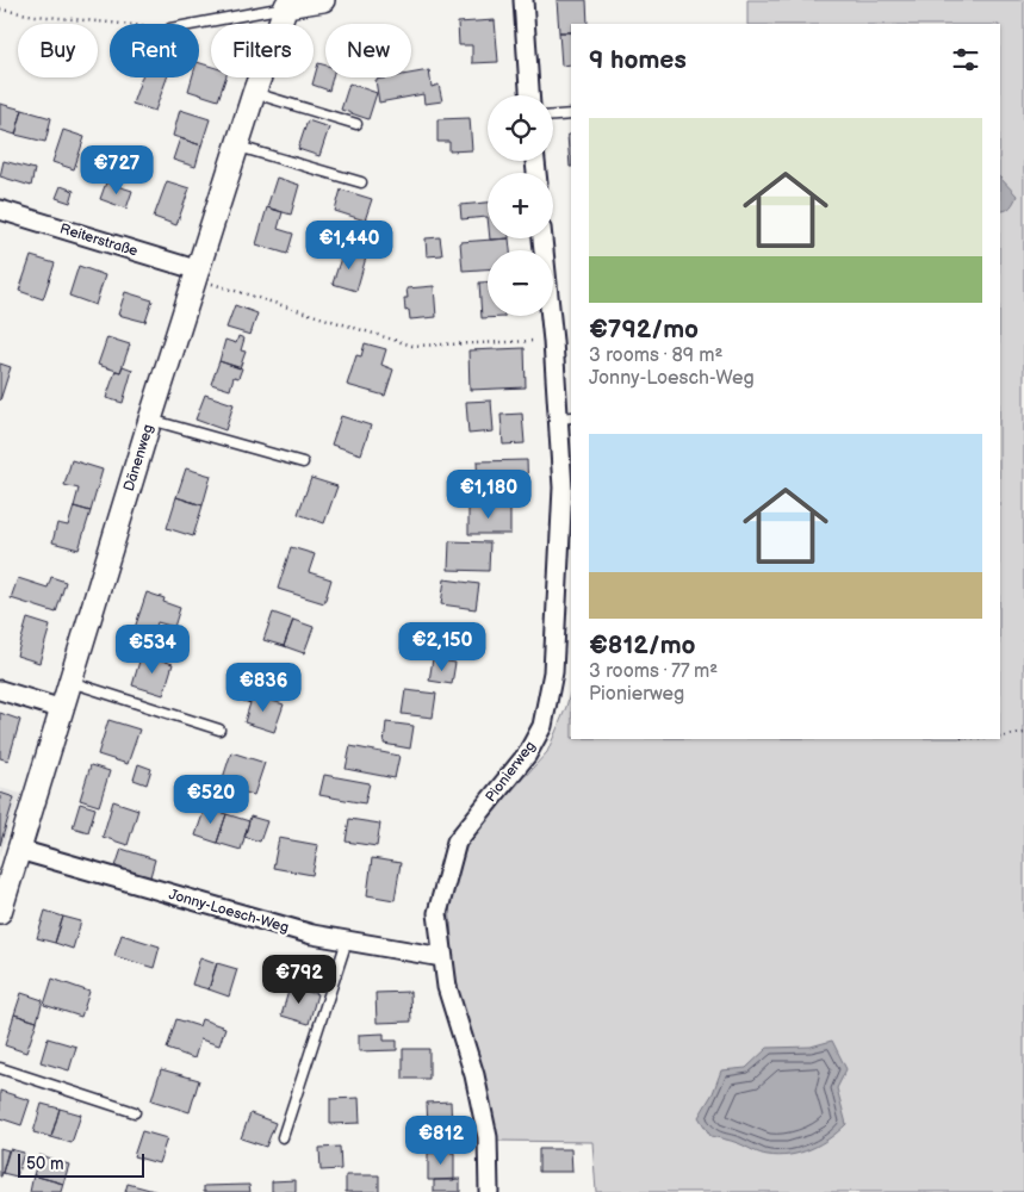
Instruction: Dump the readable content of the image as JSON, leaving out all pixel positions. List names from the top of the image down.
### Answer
{
  "streets": {
    "street": [
      "Reiterstraße",
      "Dänenweg",
      "Pionierweg",
      "Jonny-Loesch-Weg"
    ]
  },
  "crossings": [
    ["Reiterstraße", "Dänenweg"],
    ["Dänenweg", "Jonny-Loesch-Weg"],
    ["Pionierweg", "Jonny-Loesch-Weg"]
  ],
  "scale_bar": "50 m",
  "page": {
    "chip": [
      "Buy",
      "Rent",
      "Filters",
      "New"
    ],
    "heading": "9 homes",
    "map_buttons": ["+", "−"],
    "list": [
      {
        "name": "€792/mo",
        "note": "3 rooms · 89 m² · Jonny-Loesch-Weg"
      },
      {
        "name": "€812/mo",
        "note": "3 rooms · 77 m² · Pionierweg"
      }
    ],
    "price": [
      "€727",
      "€1,440",
      "€1,180",
      "€2,150",
      "€534",
      "€836",
      "€520",
      "€792",
      "€812"
    ],
    "scale": "50 m"
  }
}
